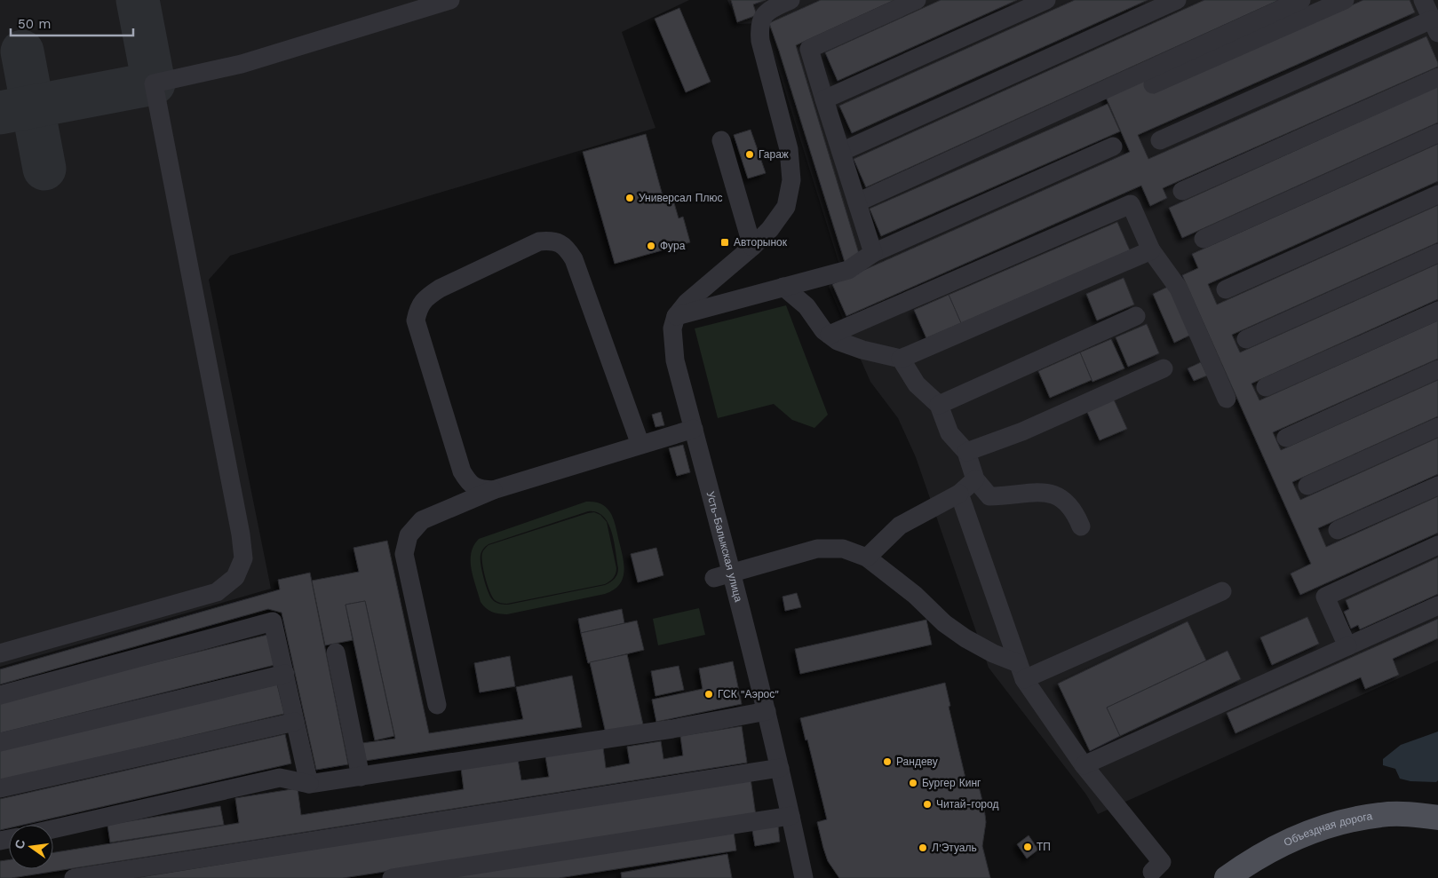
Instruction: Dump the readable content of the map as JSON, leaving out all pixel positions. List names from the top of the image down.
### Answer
{
  "streets": {
    "main road": ["Объездная дорога"],
    "street": ["Усть-Балыкская улица"]
  },
  "places": {
    "other": [
      "Гараж",
      "Универсал Плюс",
      "Фура",
      "ГСК \"Аэрос\"",
      "Рандеву",
      "Бургер Кинг",
      "Читай-город",
      "ТП",
      "Л'Этуаль"
    ],
    "transit": ["Авторынок"]
  },
  "scale_bar": "50 m",
  "north": "left"
}
